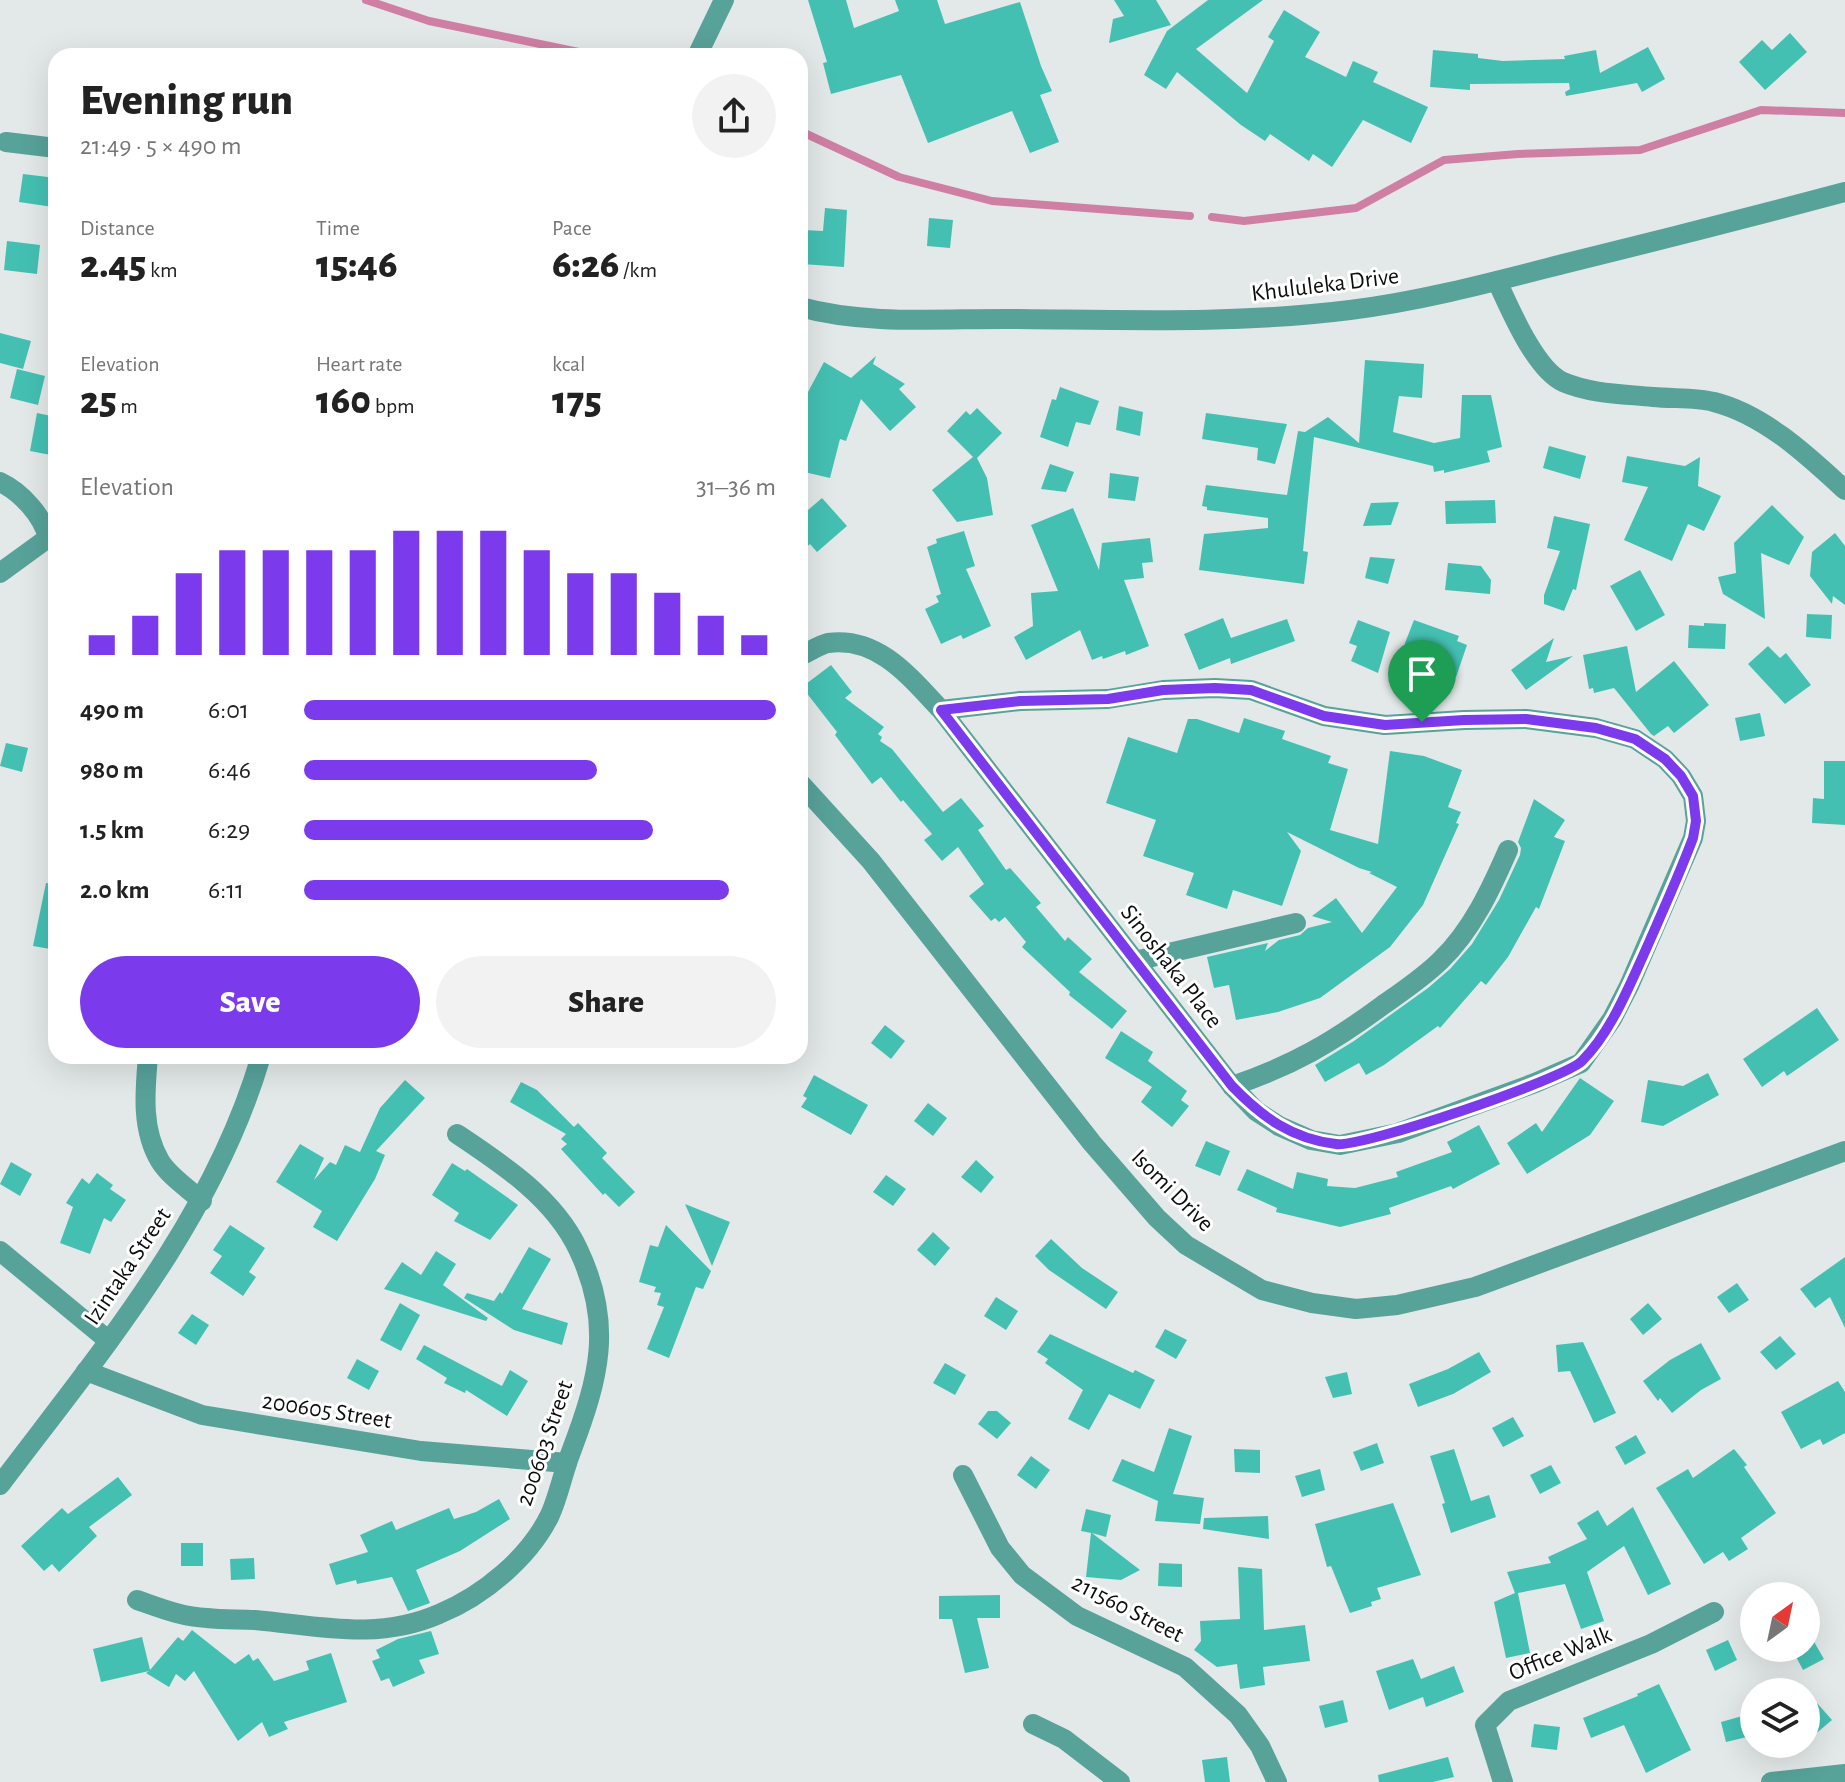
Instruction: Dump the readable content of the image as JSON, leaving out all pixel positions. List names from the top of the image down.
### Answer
{
  "streets": {
    "street": [
      "Khululeka Drive",
      "Sinoshaka Place",
      "Isomi Drive",
      "Izintaka Street",
      "200605 Street",
      "200603 Street",
      "211560 Street",
      "Office Walk"
    ]
  },
  "crossings": [
    ["Izintaka Street", "200605 Street"],
    ["200605 Street", "200603 Street"]
  ],
  "north": "top right",
  "page": {
    "heading": ["Evening run", "21:49 · 5 × 490 m"],
    "stats": [
      ["Distance", "2.45 km"],
      ["Time", "15:46"],
      ["Pace", "6:26 /km"],
      ["Elevation", "25 m"],
      ["Heart rate", "160 bpm"],
      ["kcal", "175"]
    ],
    "chart": ["Elevation", "31–36 m"],
    "list": [
      {
        "name": "490 m",
        "note": "6:01"
      },
      {
        "name": "980 m",
        "note": "6:46"
      },
      {
        "name": "1.5 km",
        "note": "6:29"
      },
      {
        "name": "2.0 km",
        "note": "6:11"
      }
    ],
    "buttons": ["Save", "Share"]
  }
}
